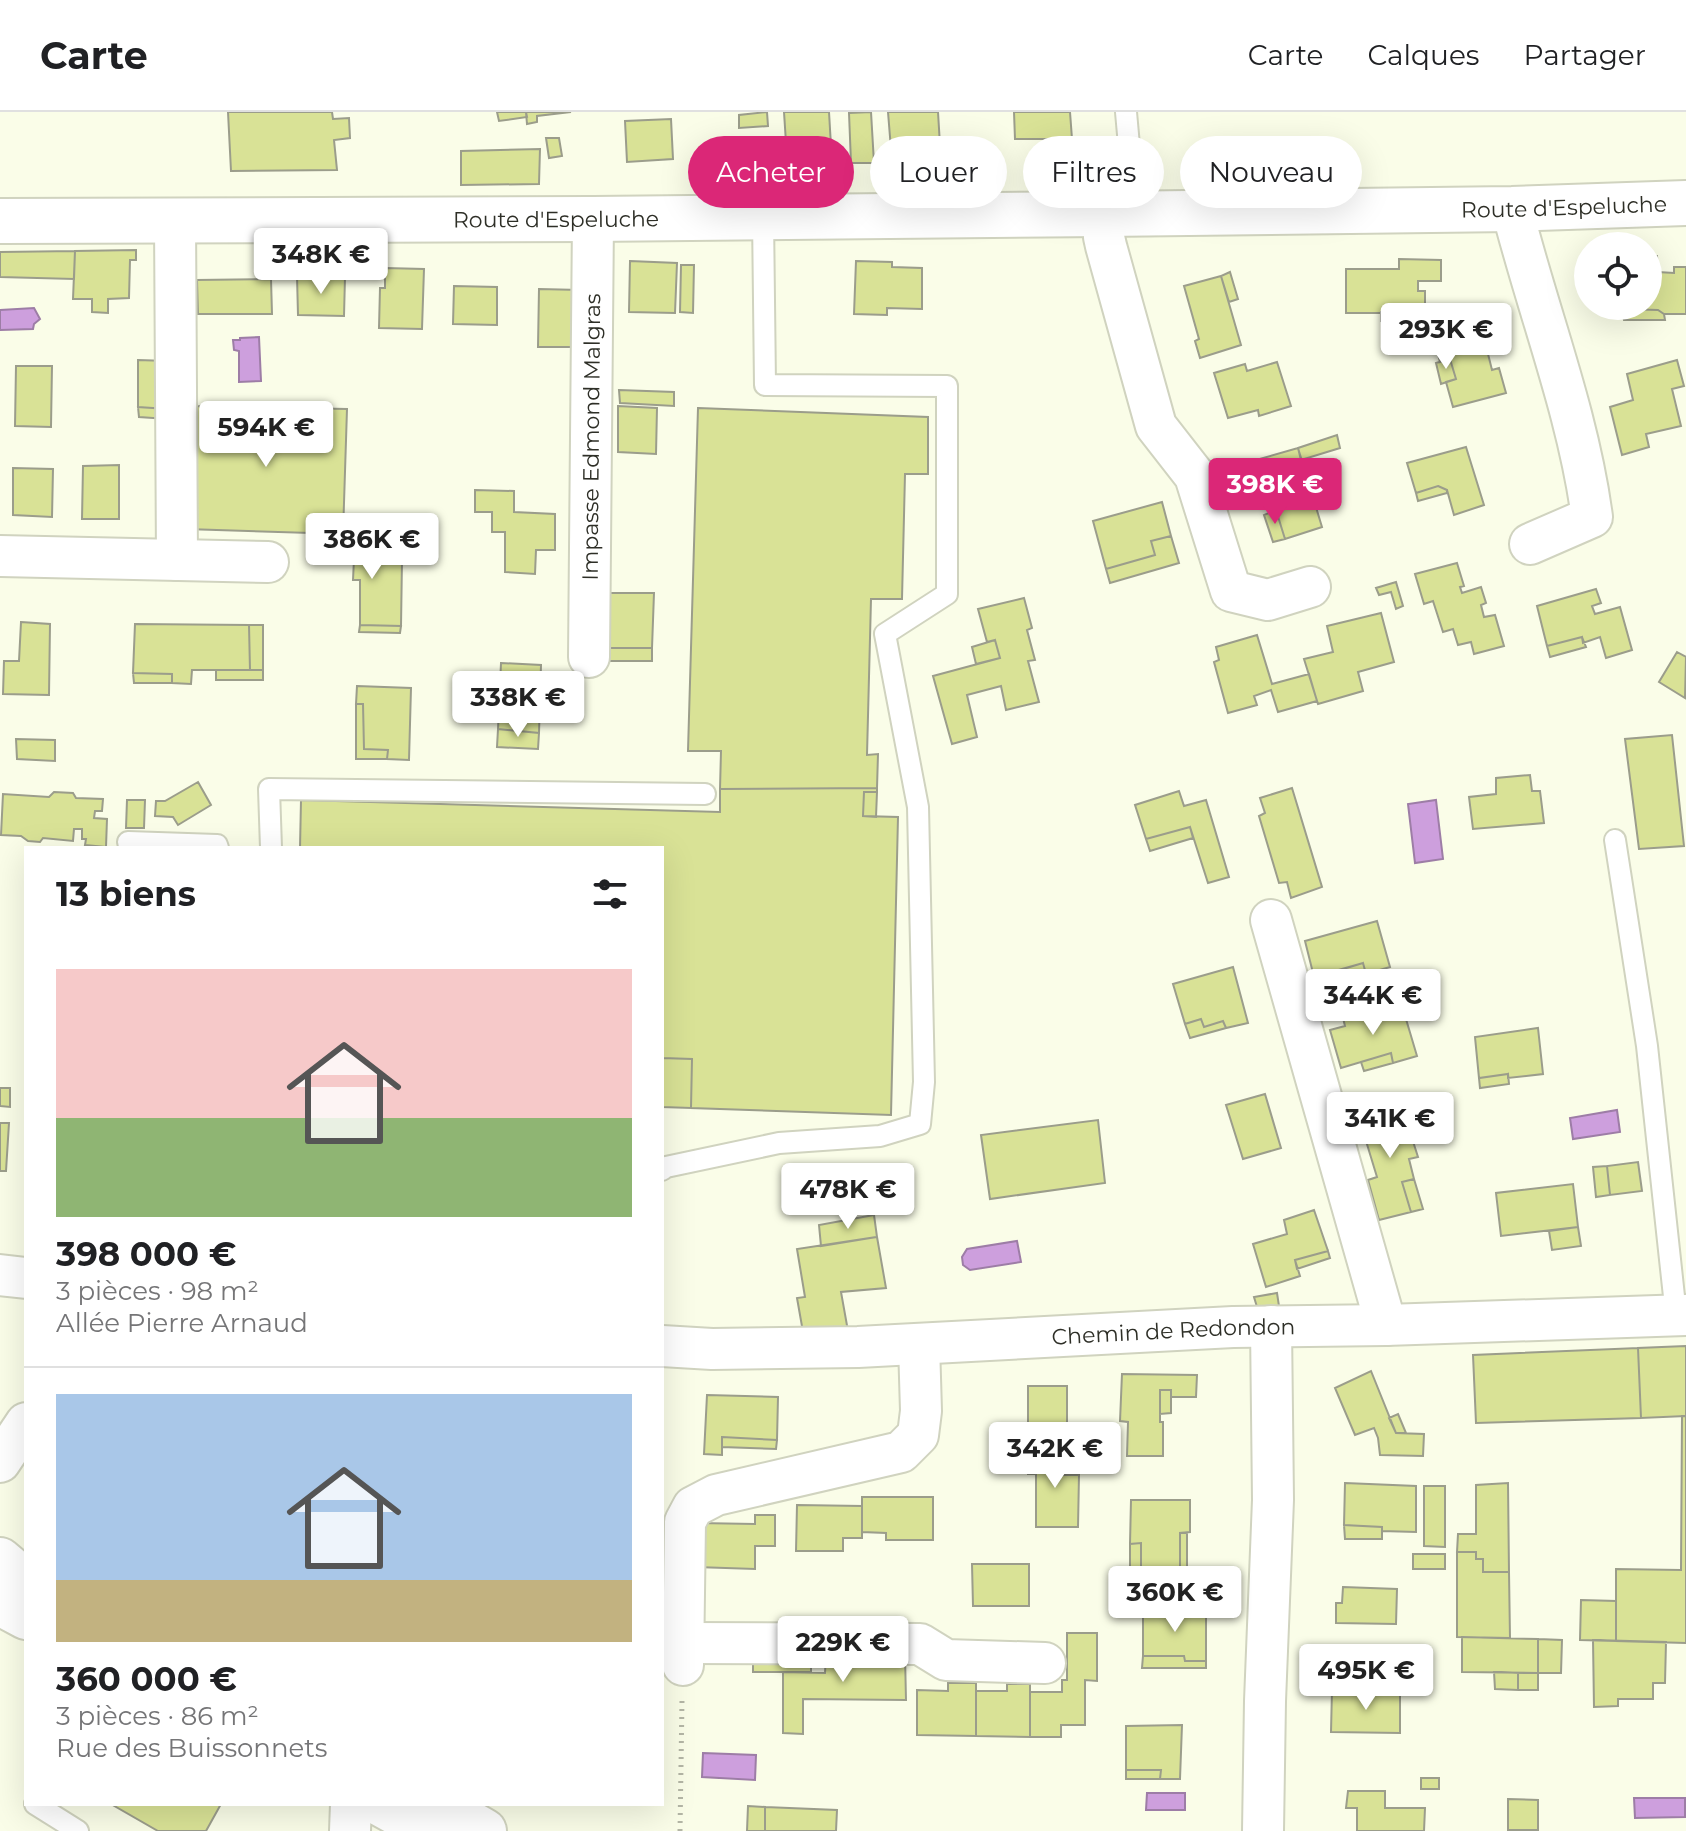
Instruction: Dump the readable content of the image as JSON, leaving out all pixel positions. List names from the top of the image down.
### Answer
{
  "streets": {
    "street": ["Route d'Espeluche", "Impasse Edmond Malgras", "Chemin de Redondon"]
  },
  "crossings": [
    ["Route d'Espeluche", "Impasse Edmond Malgras"]
  ],
  "page": {
    "header": "Carte",
    "nav": ["Carte", "Calques", "Partager"],
    "chip": [
      "Acheter",
      "Louer",
      "Filtres",
      "Nouveau"
    ],
    "price": [
      "348K €",
      "293K €",
      "594K €",
      "398K €",
      "386K €",
      "338K €",
      "344K €",
      "341K €",
      "478K €",
      "342K €",
      "360K €",
      "229K €",
      "495K €"
    ],
    "heading": "13 biens",
    "list": [
      {
        "name": "398 000 €",
        "note": "3 pièces · 98 m² · Allée Pierre Arnaud"
      },
      {
        "name": "360 000 €",
        "note": "3 pièces · 86 m² · Rue des Buissonnets"
      }
    ]
  }
}
